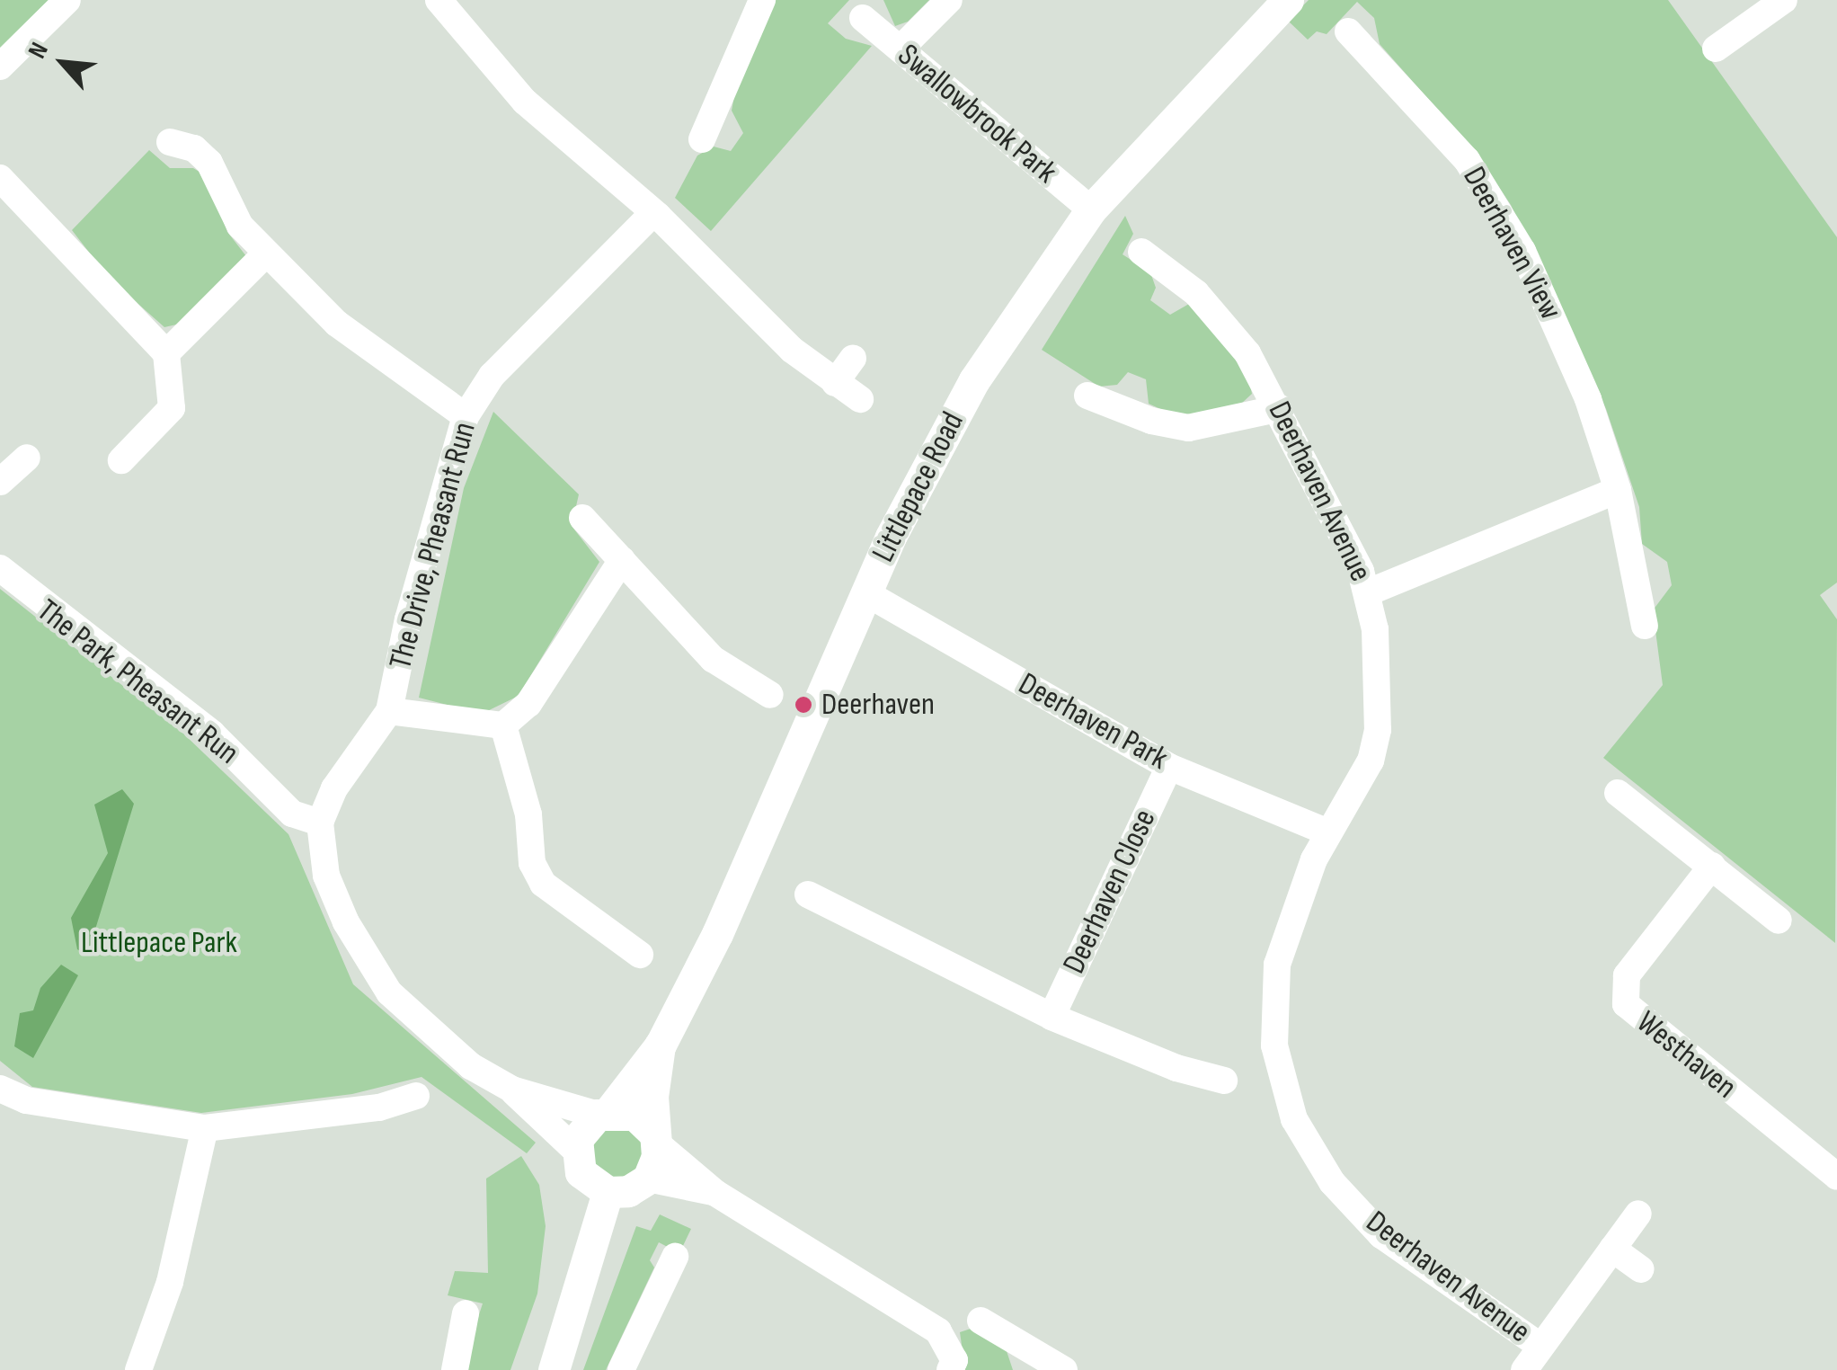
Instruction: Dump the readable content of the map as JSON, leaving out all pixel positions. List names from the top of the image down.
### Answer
{
  "streets": {
    "street": [
      "Swallowbrook Park",
      "Deerhaven View",
      "Littlepace Road",
      "Deerhaven Avenue",
      "The Drive, Pheasant Run",
      "The Park, Pheasant Run",
      "Deerhaven Park",
      "Deerhaven Close",
      "Westhaven"
    ]
  },
  "crossings": [
    ["Swallowbrook Park", "Littlepace Road"],
    ["Littlepace Road", "Deerhaven Park"],
    ["Deerhaven Avenue", "Deerhaven Park"],
    ["The Drive, Pheasant Run", "The Park, Pheasant Run"],
    ["Deerhaven Park", "Deerhaven Close"]
  ],
  "parks": ["Littlepace Park"],
  "places": ["Deerhaven"],
  "north": "top left"
}
